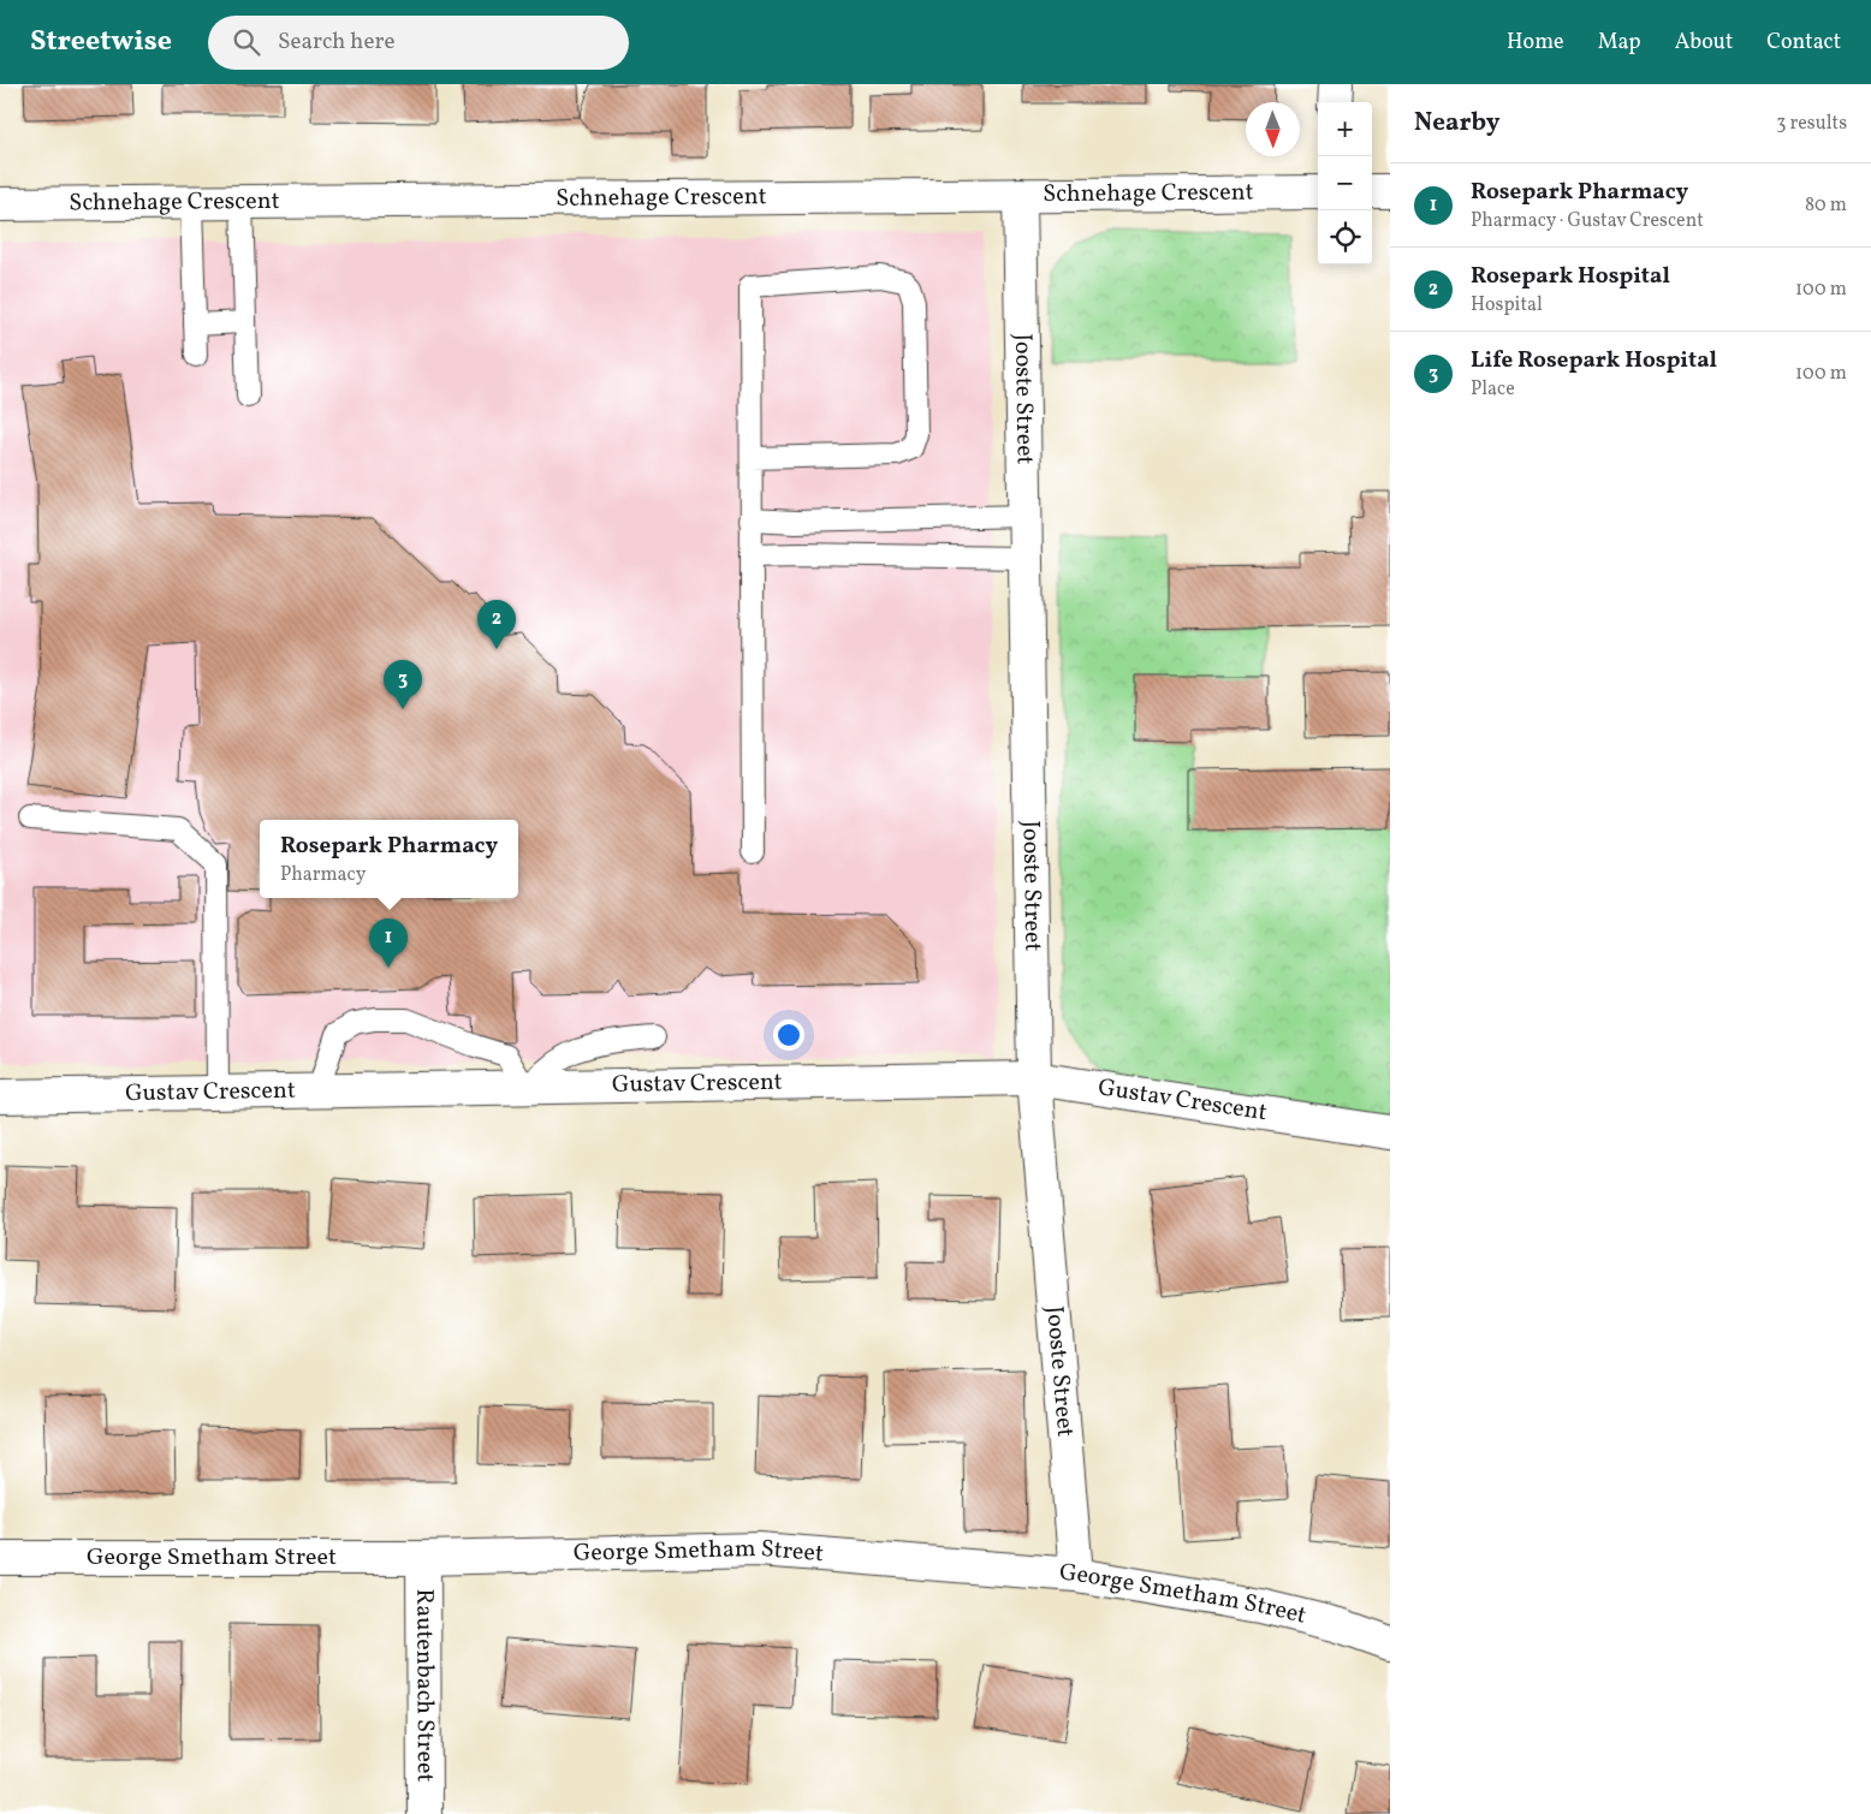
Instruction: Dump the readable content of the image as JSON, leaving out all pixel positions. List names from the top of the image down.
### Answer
{
  "streets": {
    "street": [
      "Schnehage Crescent",
      "Jooste Street",
      "Gustav Crescent",
      "George Smetham Street",
      "Rautenbach Street"
    ]
  },
  "crossings": [
    ["Schnehage Crescent", "Jooste Street"],
    ["Jooste Street", "Gustav Crescent"],
    ["Jooste Street", "George Smetham Street"],
    ["George Smetham Street", "Rautenbach Street"]
  ],
  "north": "bottom",
  "page": {
    "header": "Streetwise",
    "search": "Search here",
    "nav": [
      "Home",
      "Map",
      "About",
      "Contact"
    ],
    "heading": ["Nearby", "3 results"],
    "map_buttons": ["+", "−"],
    "list": [
      {
        "mark": "1",
        "name": "Rosepark Pharmacy",
        "note": "Pharmacy · Gustav Crescent",
        "value": "80 m"
      },
      {
        "mark": "2",
        "name": "Rosepark Hospital",
        "note": "Hospital",
        "value": "100 m"
      },
      {
        "mark": "3",
        "name": "Life Rosepark Hospital",
        "note": "Place",
        "value": "100 m"
      }
    ],
    "pins": ["2", "3", "1"],
    "popup": ["Rosepark Pharmacy", "Pharmacy"]
  }
}
